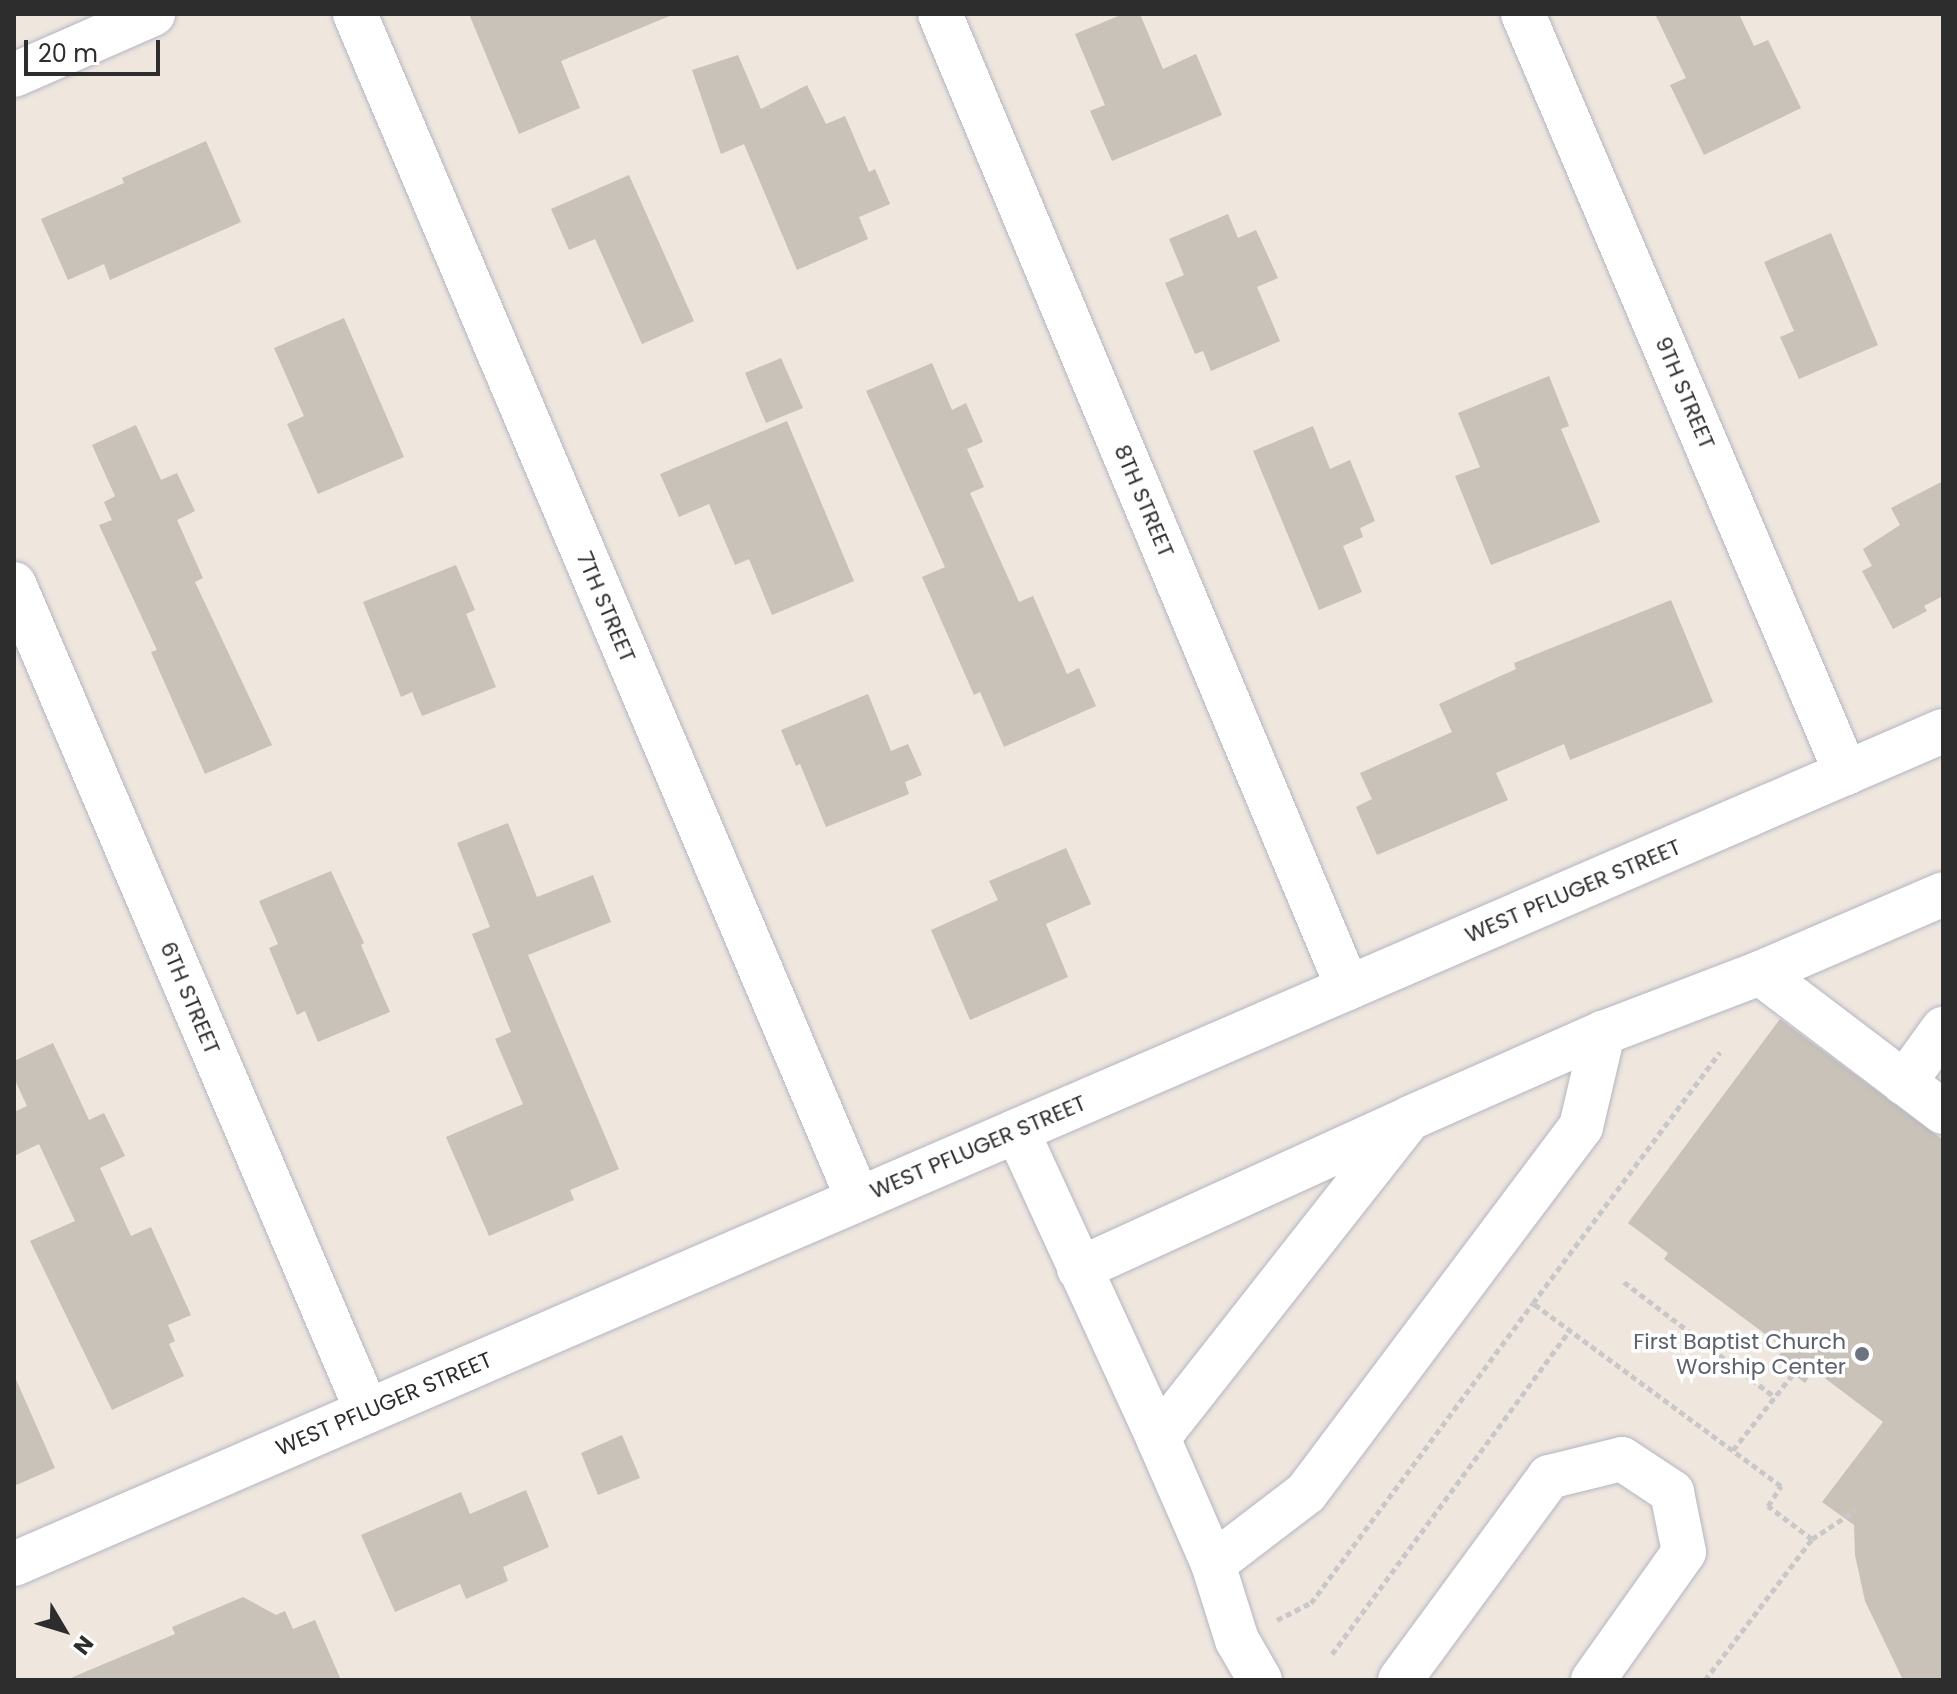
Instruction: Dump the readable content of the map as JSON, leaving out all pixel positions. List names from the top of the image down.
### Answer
{
  "streets": {
    "street": [
      "9TH STREET",
      "8TH STREET",
      "7TH STREET",
      "WEST PFLUGER STREET",
      "6TH STREET"
    ]
  },
  "crossings": [
    ["9TH STREET", "WEST PFLUGER STREET"],
    ["8TH STREET", "WEST PFLUGER STREET"],
    ["7TH STREET", "WEST PFLUGER STREET"],
    ["WEST PFLUGER STREET", "6TH STREET"]
  ],
  "places": ["First Baptist Church Worship Center"],
  "scale_bar": "20 m",
  "north": "bottom right"
}
